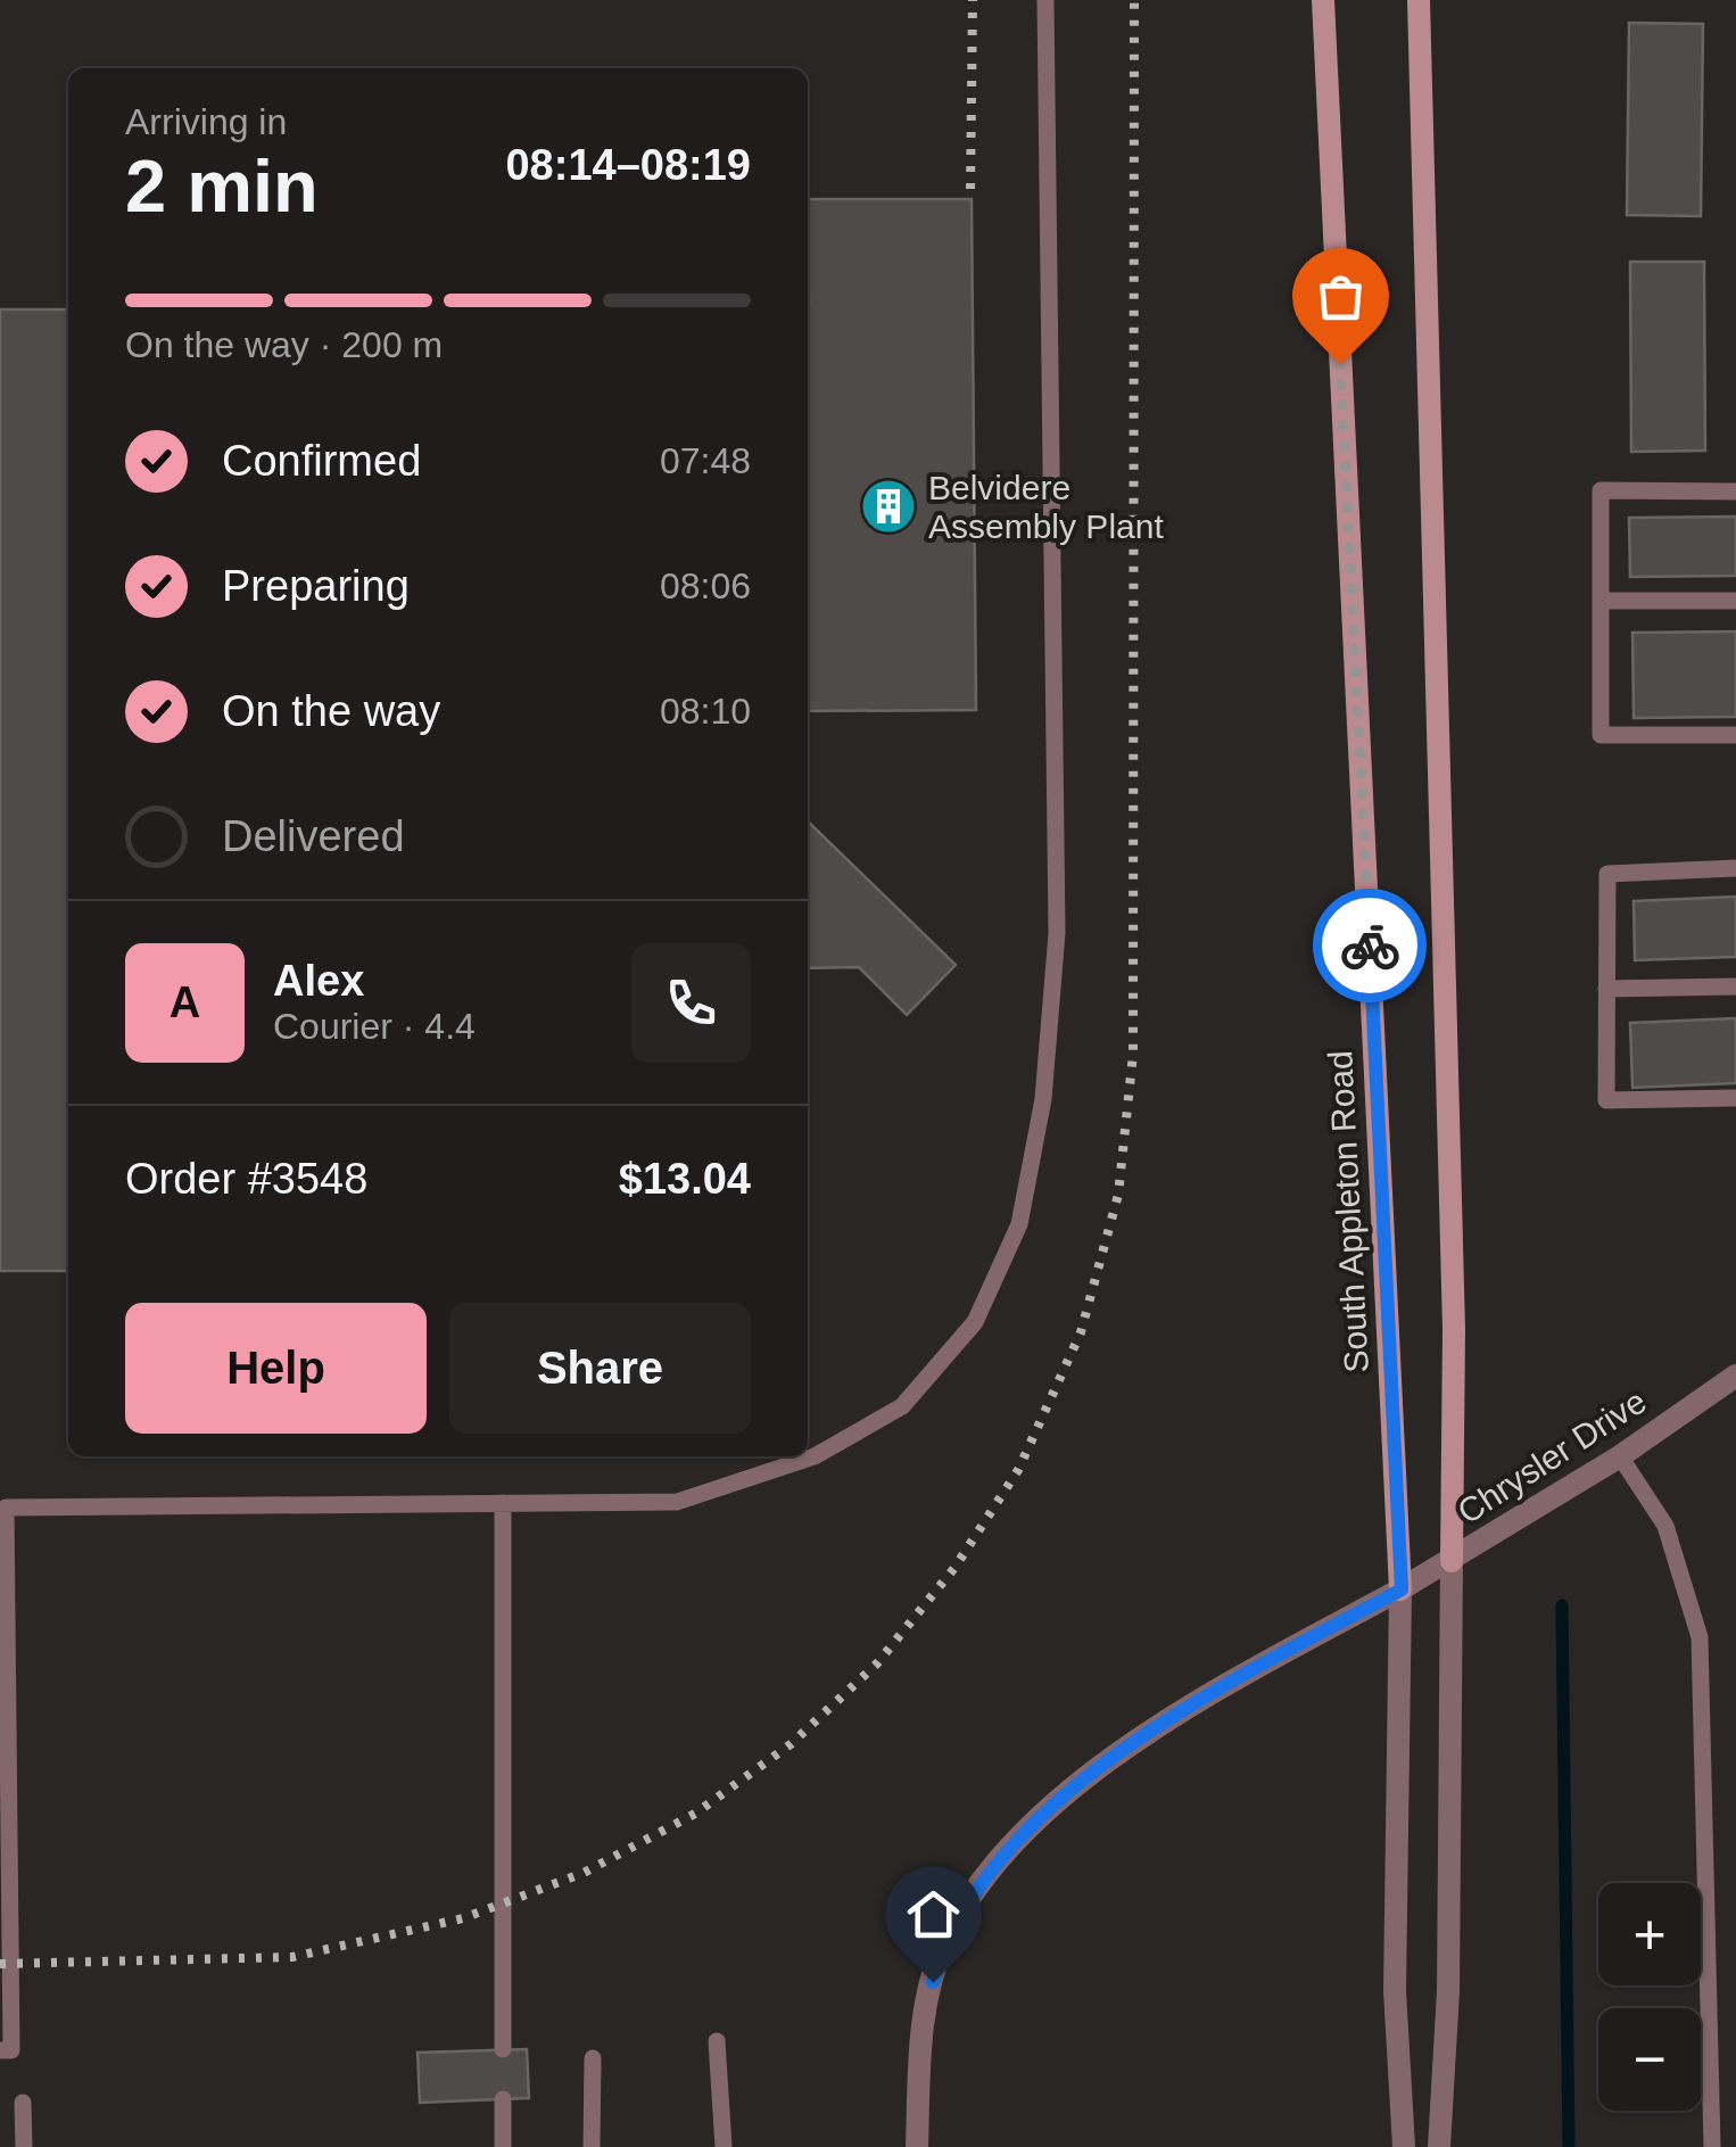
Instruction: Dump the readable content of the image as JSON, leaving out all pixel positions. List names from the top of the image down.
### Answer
{
  "streets": {
    "main road": ["South Appleton Road"],
    "street": ["Chrysler Drive"]
  },
  "crossings": [
    ["South Appleton Road", "Chrysler Drive"]
  ],
  "places": {
    "building": ["Belvidere Assembly Plant"]
  },
  "page": {
    "heading": ["2 min", "Arriving in", "08:14–08:19"],
    "panel": [
      "Alex",
      "Courier · 4.4",
      "Order #3548",
      "$13.04"
    ],
    "bar": "On the way · 200 m",
    "list": [
      ["Confirmed", "07:48"],
      ["Preparing", "08:06"],
      ["On the way", "08:10"],
      "Delivered"
    ],
    "round": "A",
    "buttons": ["Help", "Share"],
    "map_buttons": ["+", "−"]
  }
}
